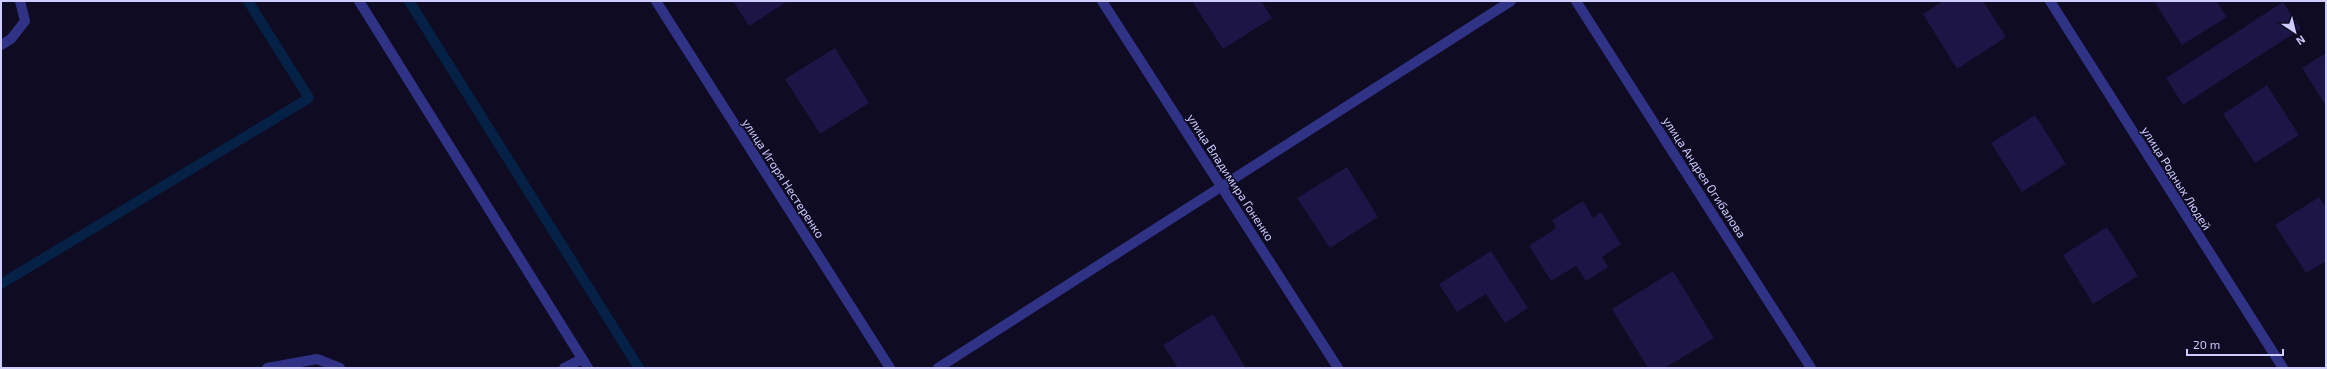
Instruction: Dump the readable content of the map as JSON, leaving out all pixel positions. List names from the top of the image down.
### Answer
{
  "streets": {
    "street": [
      "улица Владимира Гоненко",
      "улица Андрея Огибалова",
      "улица Игоря Нестеренко",
      "улица Родных Людей"
    ]
  },
  "scale_bar": "20 m",
  "north": "bottom right"
}
